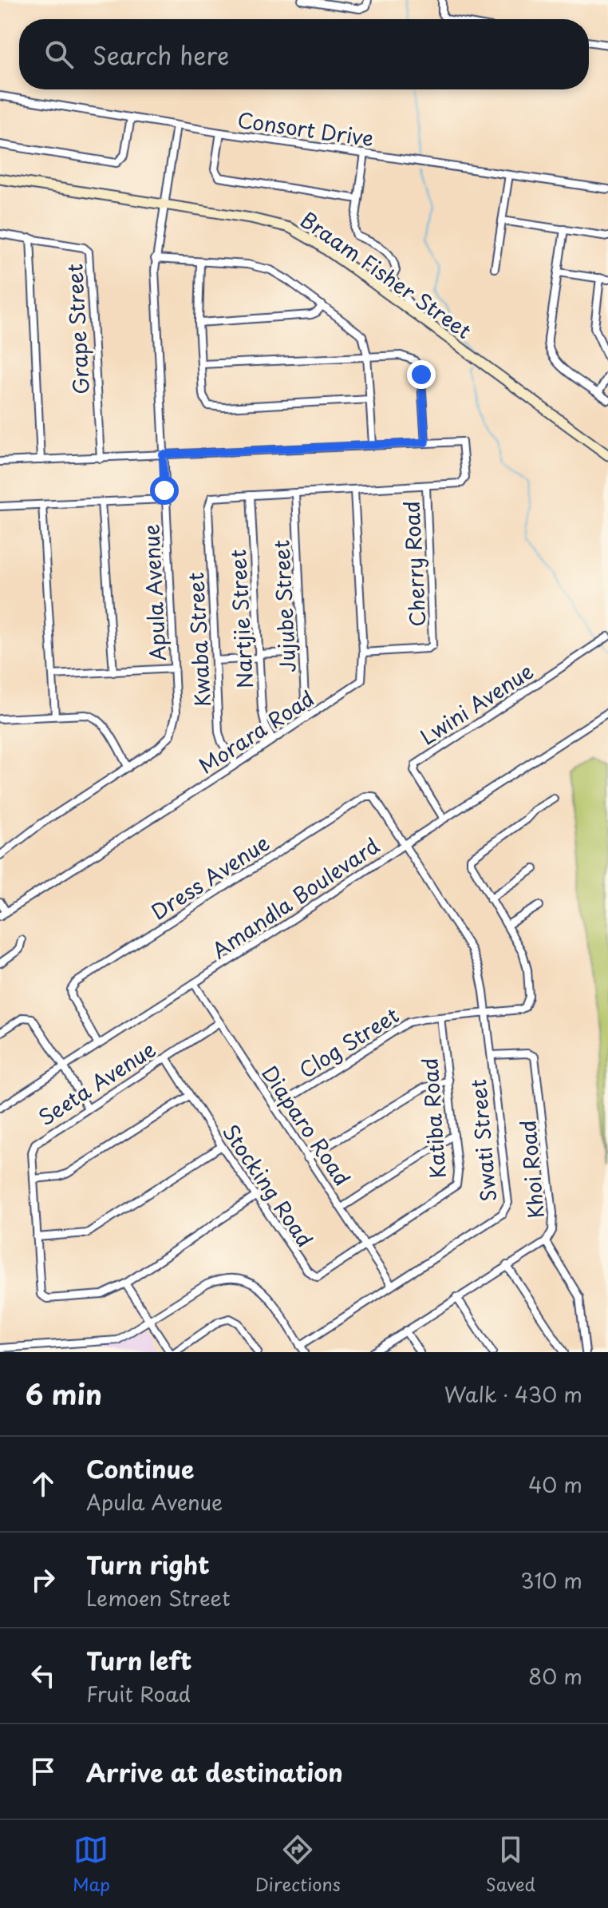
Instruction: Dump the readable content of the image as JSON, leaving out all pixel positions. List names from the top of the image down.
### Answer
{
  "streets": {
    "street": [
      "Consort Drive",
      "Braam Fisher Street",
      "Grape Street",
      "Cherry Road",
      "Apula Avenue",
      "Jujube Street",
      "Nartjie Street",
      "Kwaba Street",
      "Lwini Avenue",
      "Morara Road",
      "Dress Avenue",
      "Amandla Boulevard",
      "Clog Street",
      "Seeta Avenue",
      "Katiba Road",
      "Diaparo Road",
      "Swati Street",
      "Khoi Road",
      "Stocking Road"
    ]
  },
  "crossings": [
    ["Consort Drive", "Apula Avenue"],
    ["Braam Fisher Street", "Apula Avenue"],
    ["Cherry Road", "Morara Road"],
    ["Jujube Street", "Morara Road"],
    ["Nartjie Street", "Kwaba Street"],
    ["Nartjie Street", "Morara Road"],
    ["Kwaba Street", "Morara Road"],
    ["Lwini Avenue", "Amandla Boulevard"],
    ["Dress Avenue", "Amandla Boulevard"],
    ["Dress Avenue", "Swati Street"],
    ["Amandla Boulevard", "Diaparo Road"],
    ["Amandla Boulevard", "Swati Street"],
    ["Clog Street", "Katiba Road"],
    ["Clog Street", "Diaparo Road"],
    ["Clog Street", "Swati Street"],
    ["Seeta Avenue", "Diaparo Road"],
    ["Seeta Avenue", "Stocking Road"],
    ["Katiba Road", "Diaparo Road"],
    ["Katiba Road", "Stocking Road"],
    ["Diaparo Road", "Swati Street"],
    ["Diaparo Road", "Stocking Road"],
    ["Swati Street", "Khoi Road"]
  ],
  "page": {
    "search": "Search here",
    "heading": ["6 min", "Walk · 430 m"],
    "list": [
      ["Continue", "Apula Avenue", "40 m"],
      ["Turn right", "Lemoen Street", "310 m"],
      ["Turn left", "Fruit Road", "80 m"],
      "Arrive at destination"
    ],
    "nav": ["Map", "Directions", "Saved"]
  }
}
